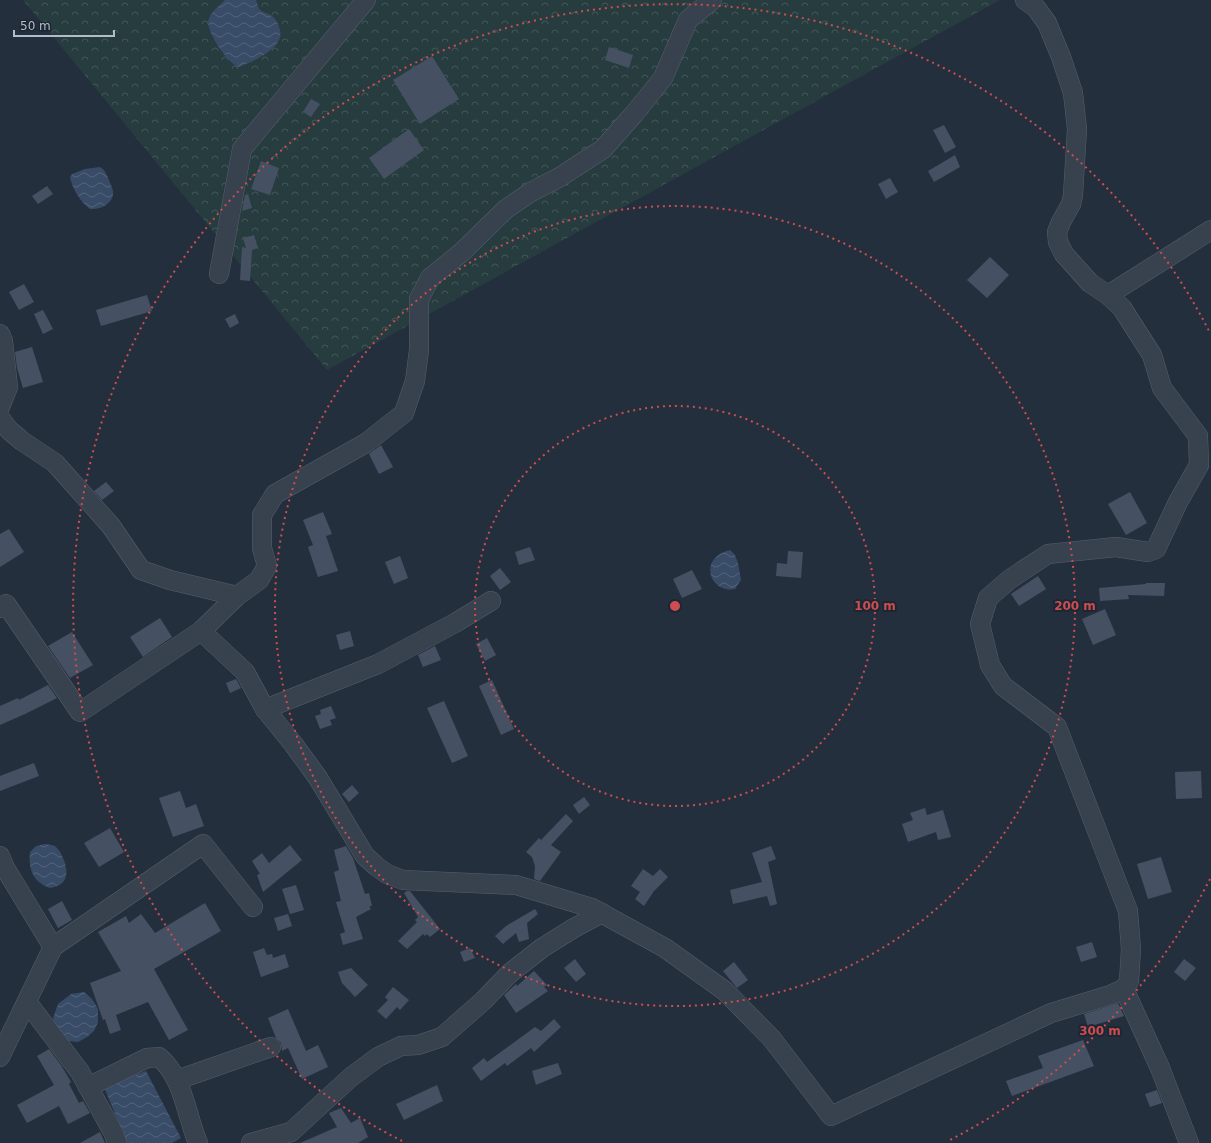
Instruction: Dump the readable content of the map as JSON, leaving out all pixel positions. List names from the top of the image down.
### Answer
{
  "scale_bar": "50 m",
  "rings": ["100 m", "200 m", "300 m"]
}
